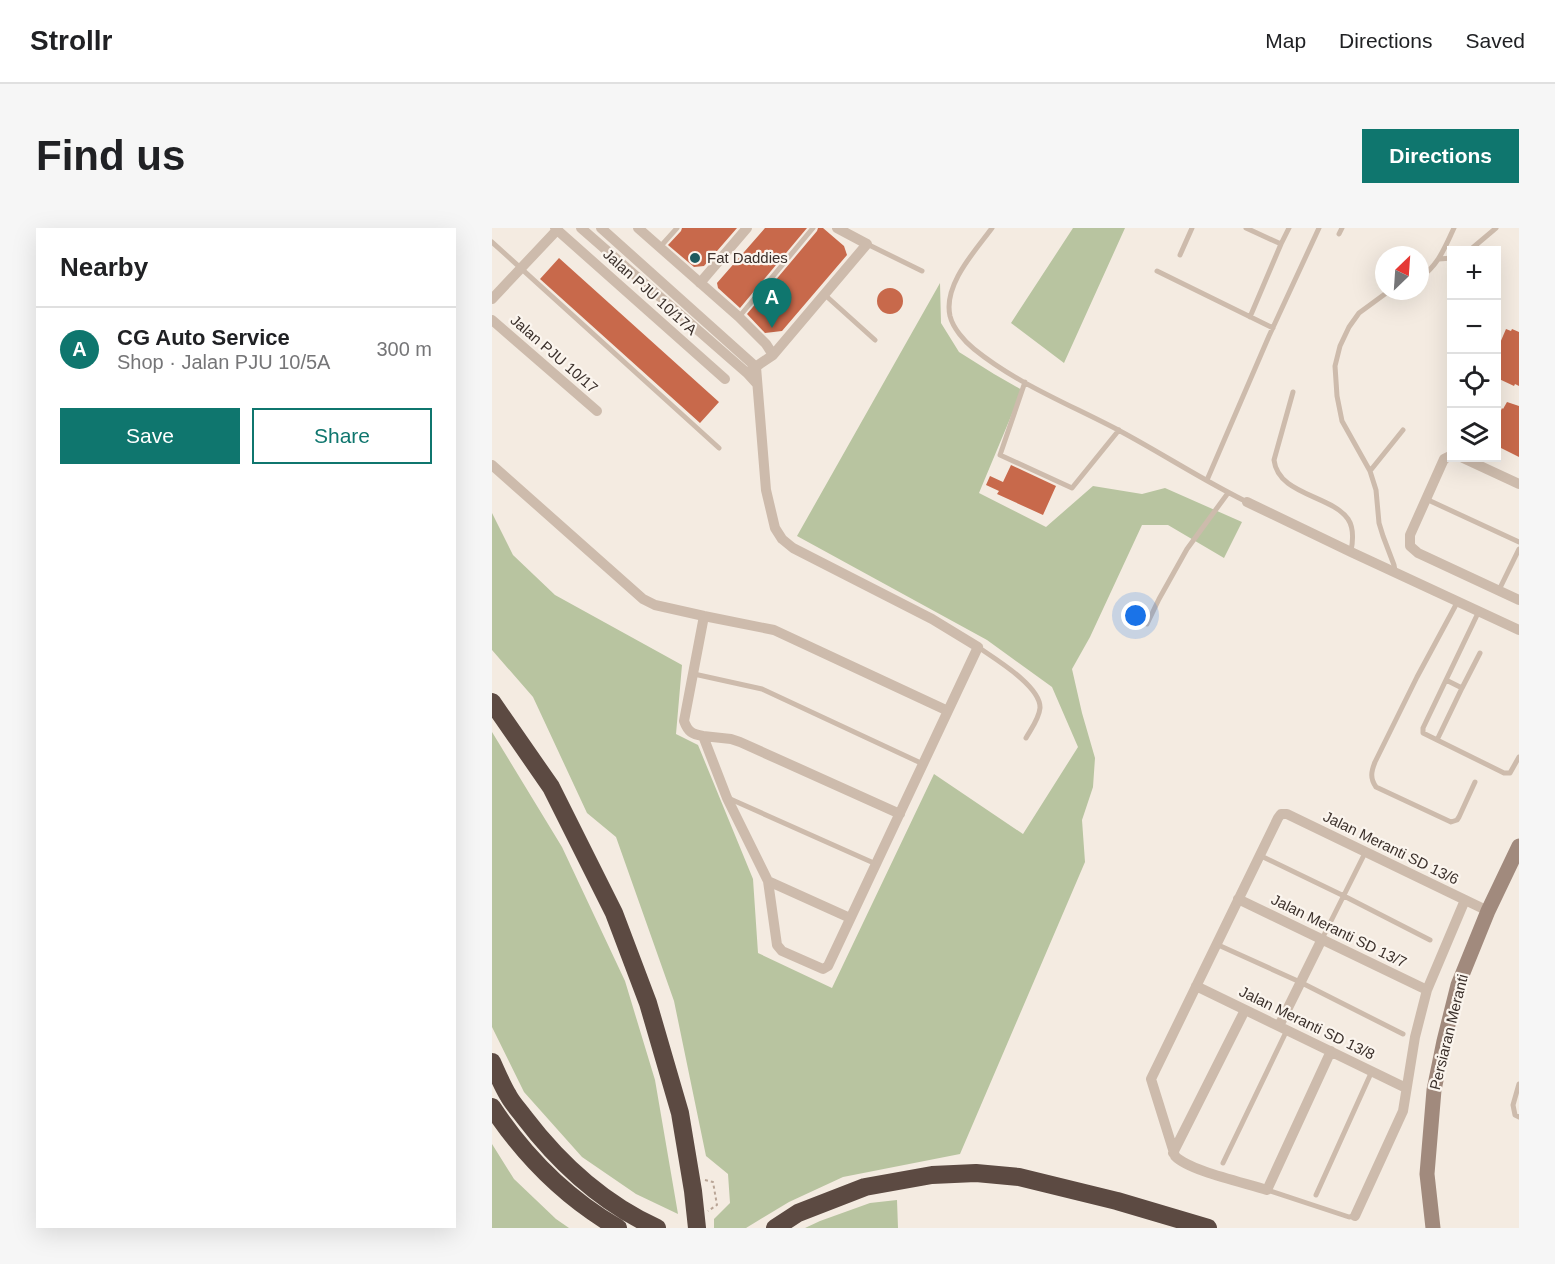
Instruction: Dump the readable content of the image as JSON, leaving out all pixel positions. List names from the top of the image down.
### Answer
{
  "streets": {
    "street": [
      "Jalan PJU 10/17A",
      "Jalan PJU 10/17",
      "Jalan Meranti SD 13/6",
      "Jalan Meranti SD 13/7",
      "Jalan Meranti SD 13/8",
      "Persiaran Meranti"
    ]
  },
  "crossings": [
    ["Jalan Meranti SD 13/6", "Persiaran Meranti"]
  ],
  "places": ["Fat Daddies"],
  "north": "top right",
  "page": {
    "header": "Strollr",
    "nav": ["Map", "Directions", "Saved"],
    "buttons": [
      "Directions",
      ["Save", "Share"]
    ],
    "title": "Find us",
    "heading": "Nearby",
    "map_buttons": ["+", "−"],
    "pins": "A",
    "list": [
      {
        "mark": "A",
        "name": "CG Auto Service",
        "note": "Shop · Jalan PJU 10/5A",
        "value": "300 m"
      }
    ]
  }
}
